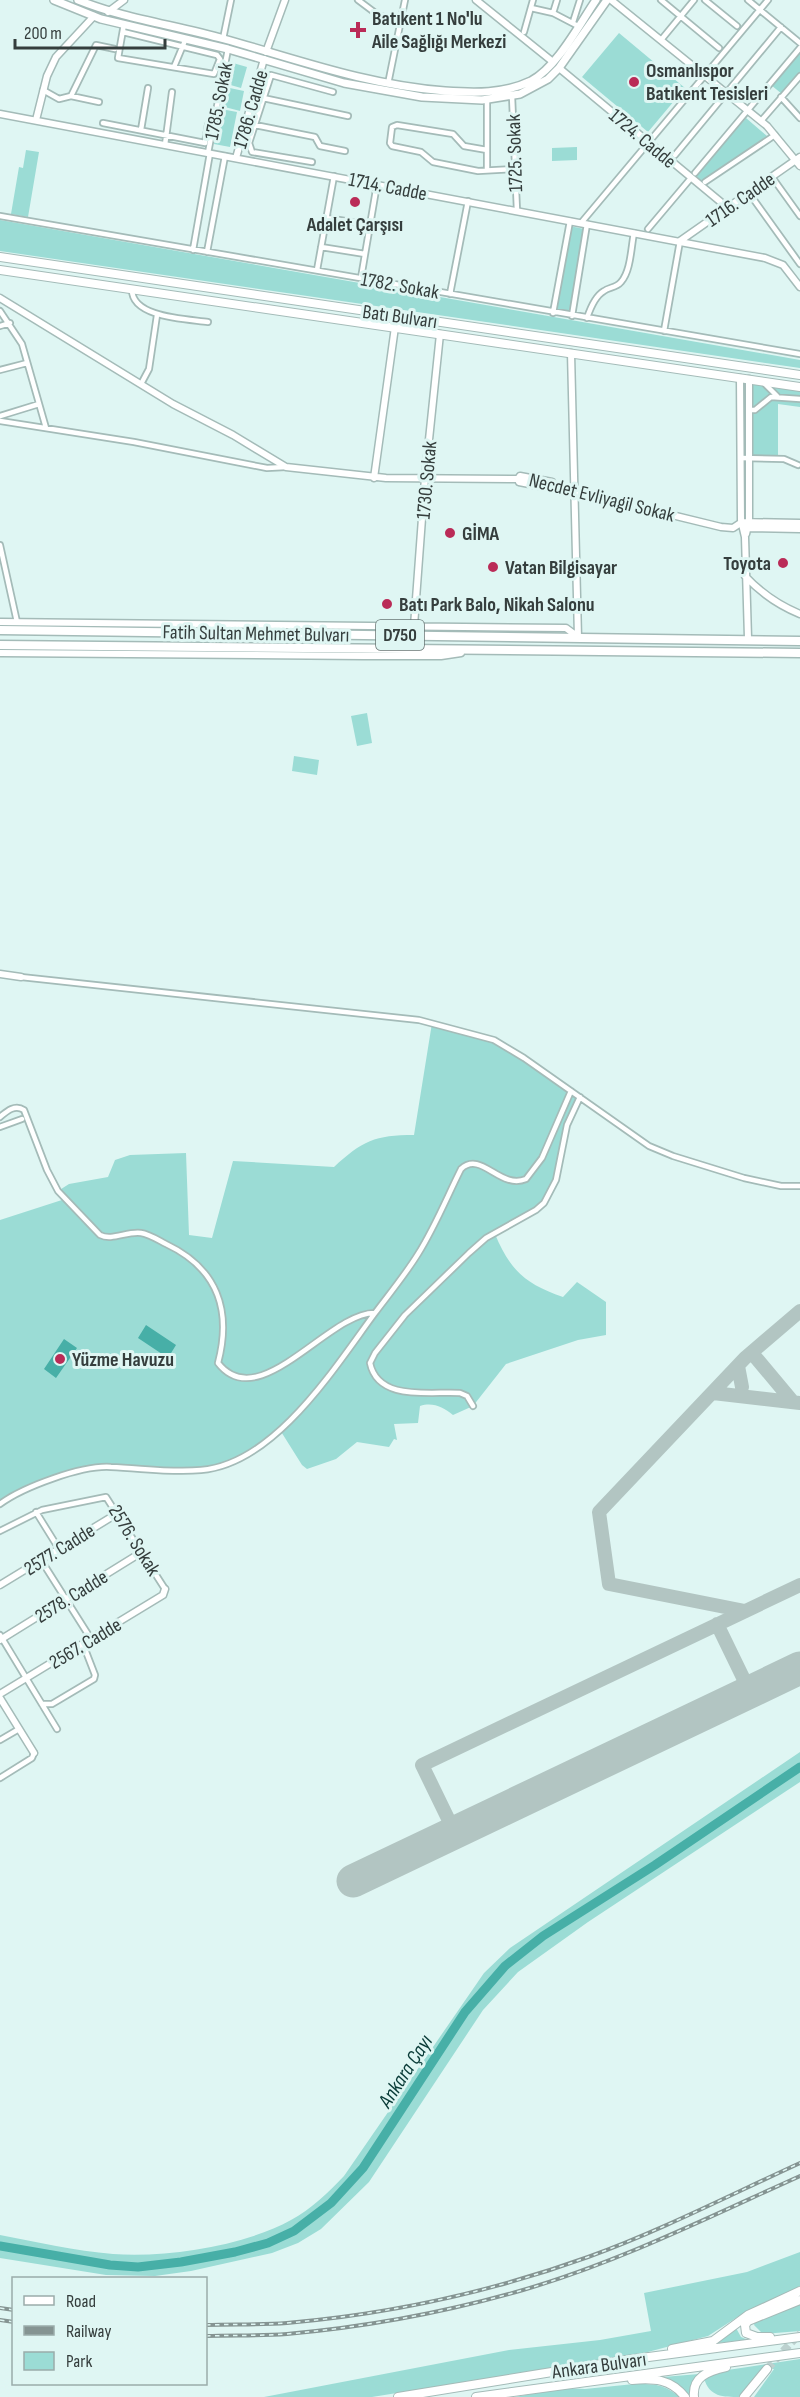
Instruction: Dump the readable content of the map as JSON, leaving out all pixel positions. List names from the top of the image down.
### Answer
{
  "streets": {
    "highway": ["Fatih Sultan Mehmet Bulvarı", "D750"],
    "main road": ["Batı Bulvarı", "Ankara Bulvarı"],
    "street": [
      "1785. Sokak",
      "1786. Cadde",
      "1724. Cadde",
      "1725. Sokak",
      "1714. Cadde",
      "1716. Cadde",
      "1782. Sokak",
      "1730. Sokak",
      "Necdet Evliyagil Sokak",
      "2576. Sokak",
      "2577. Cadde",
      "2578. Cadde",
      "2567. Cadde"
    ]
  },
  "crossings": [
    ["1785. Sokak", "1714. Cadde"],
    ["1785. Sokak", "1782. Sokak"],
    ["1786. Cadde", "1714. Cadde"],
    ["1724. Cadde", "1716. Cadde"],
    ["1725. Sokak", "1714. Cadde"],
    ["1714. Cadde", "1716. Cadde"],
    ["Batı Bulvarı", "1730. Sokak"],
    ["1730. Sokak", "Necdet Evliyagil Sokak"],
    ["2576. Sokak", "2577. Cadde"],
    ["2576. Sokak", "2578. Cadde"],
    ["2576. Sokak", "2567. Cadde"]
  ],
  "water": ["Ankara Çayı"],
  "places": {
    "health": ["Batıkent 1 No'lu Aile Sağlığı Merkezi"],
    "other": [
      "Osmanlıspor Batıkent Tesisleri",
      "Adalet Çarşısı",
      "GİMA",
      "Toyota",
      "Vatan Bilgisayar",
      "Batı Park Balo, Nikah Salonu",
      "Yüzme Havuzu"
    ]
  },
  "legend": ["Road", "Railway", "Park"],
  "scale_bar": "200 m"
}
